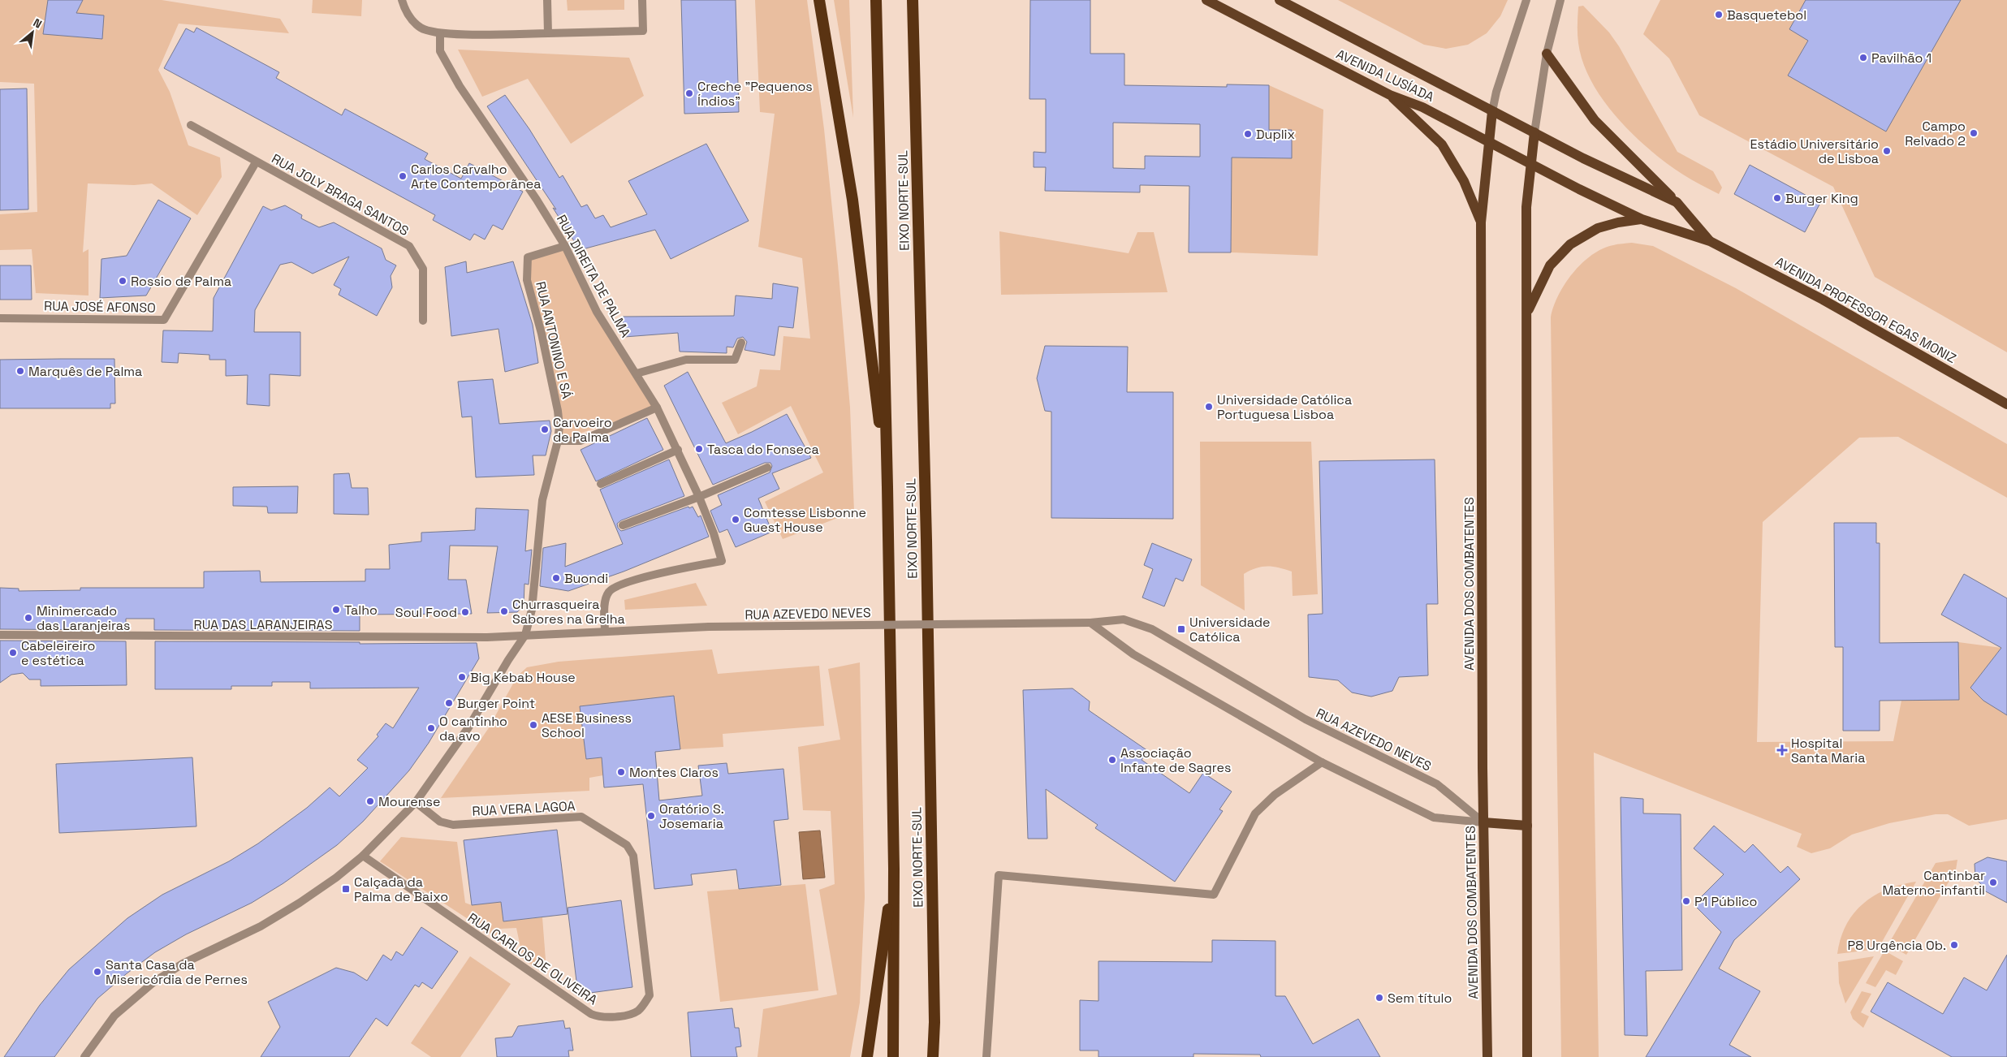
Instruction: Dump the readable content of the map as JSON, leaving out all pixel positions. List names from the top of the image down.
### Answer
{
  "streets": {
    "highway": ["EIXO NORTE-SUL"],
    "main road": ["AVENIDA LUSÍADA", "AVENIDA PROFESSOR EGAS MONIZ", "AVENIDA DOS COMBATENTES"],
    "street": [
      "RUA JOLY BRAGA SANTOS",
      "RUA DIREITA DE PALMA",
      "RUA JOSÉ AFONSO",
      "RUA ANTONINO E SÁ",
      "RUA AZEVEDO NEVES",
      "RUA DAS LARANJEIRAS",
      "RUA VERA LAGOA",
      "RUA CARLOS DE OLIVEIRA"
    ]
  },
  "crossings": [
    ["AVENIDA LUSÍADA", "AVENIDA PROFESSOR EGAS MONIZ"],
    ["AVENIDA LUSÍADA", "AVENIDA DOS COMBATENTES"],
    ["RUA JOLY BRAGA SANTOS", "RUA JOSÉ AFONSO"],
    ["RUA DIREITA DE PALMA", "RUA ANTONINO E SÁ"],
    ["RUA DIREITA DE PALMA", "RUA AZEVEDO NEVES"],
    ["RUA ANTONINO E SÁ", "RUA AZEVEDO NEVES"],
    ["RUA ANTONINO E SÁ", "RUA DAS LARANJEIRAS"],
    ["RUA ANTONINO E SÁ", "RUA VERA LAGOA"],
    ["RUA ANTONINO E SÁ", "RUA CARLOS DE OLIVEIRA"],
    ["AVENIDA DOS COMBATENTES", "RUA AZEVEDO NEVES"],
    ["RUA AZEVEDO NEVES", "RUA DAS LARANJEIRAS"],
    ["RUA VERA LAGOA", "RUA CARLOS DE OLIVEIRA"]
  ],
  "places": {
    "other": [
      "Basquetebol",
      "Pavilhão 1",
      "Creche \"Pequenos Índios\"",
      "Campo Relvado 2",
      "Duplix",
      "Estádio Universitário de Lisboa",
      "Carlos Carvalho Arte Contemporãnea",
      "Burger King",
      "Rossio de Palma",
      "Marquês de Palma",
      "Universidade Católica Portuguesa Lisboa",
      "Carvoeiro de Palma",
      "Tasca do Fonseca",
      "Comtesse Lisbonne Guest House",
      "Buondi",
      "Talho",
      "Churrasqueira Sabores na Grelha",
      "Soul Food",
      "Minimercado das Laranjeiras",
      "Cabeleireiro e estética",
      "Big Kebab House",
      "Burger Point",
      "AESE Business School",
      "O cantinho da avo",
      "Associação Infante de Sagres",
      "Montes Claros",
      "Mourense",
      "Oratório S. Josemaria",
      "Cantinbar Materno-infantil",
      "P1 Público",
      "P8 Urgência Ob.",
      "Santa Casa da Misericórdia de Pernes",
      "Sem título"
    ],
    "transit": ["Universidade Católica", "Calçada da Palma de Baixo"],
    "health": ["Hospital Santa Maria"]
  },
  "north": "top right"
}
